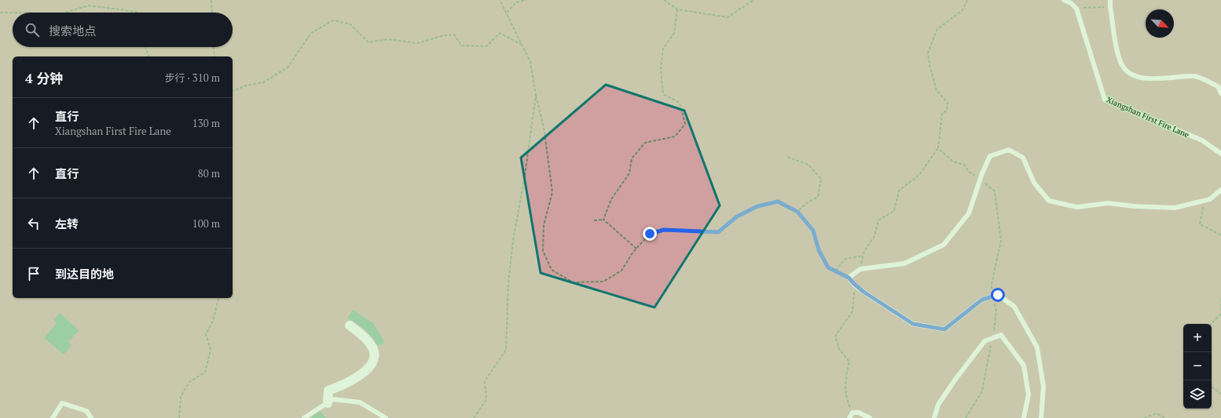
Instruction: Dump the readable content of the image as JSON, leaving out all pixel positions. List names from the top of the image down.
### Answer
{
  "streets": {
    "lane": ["Xiangshan First Fire Lane"]
  },
  "north": "bottom right",
  "page": {
    "search": "搜索地点",
    "heading": ["4 分钟", "步行 · 310 m"],
    "list": [
      ["直行", "Xiangshan First Fire Lane", "130 m"],
      ["直行", "80 m"],
      ["左转", "100 m"],
      "到达目的地"
    ],
    "map_buttons": ["+", "−"]
  }
}
